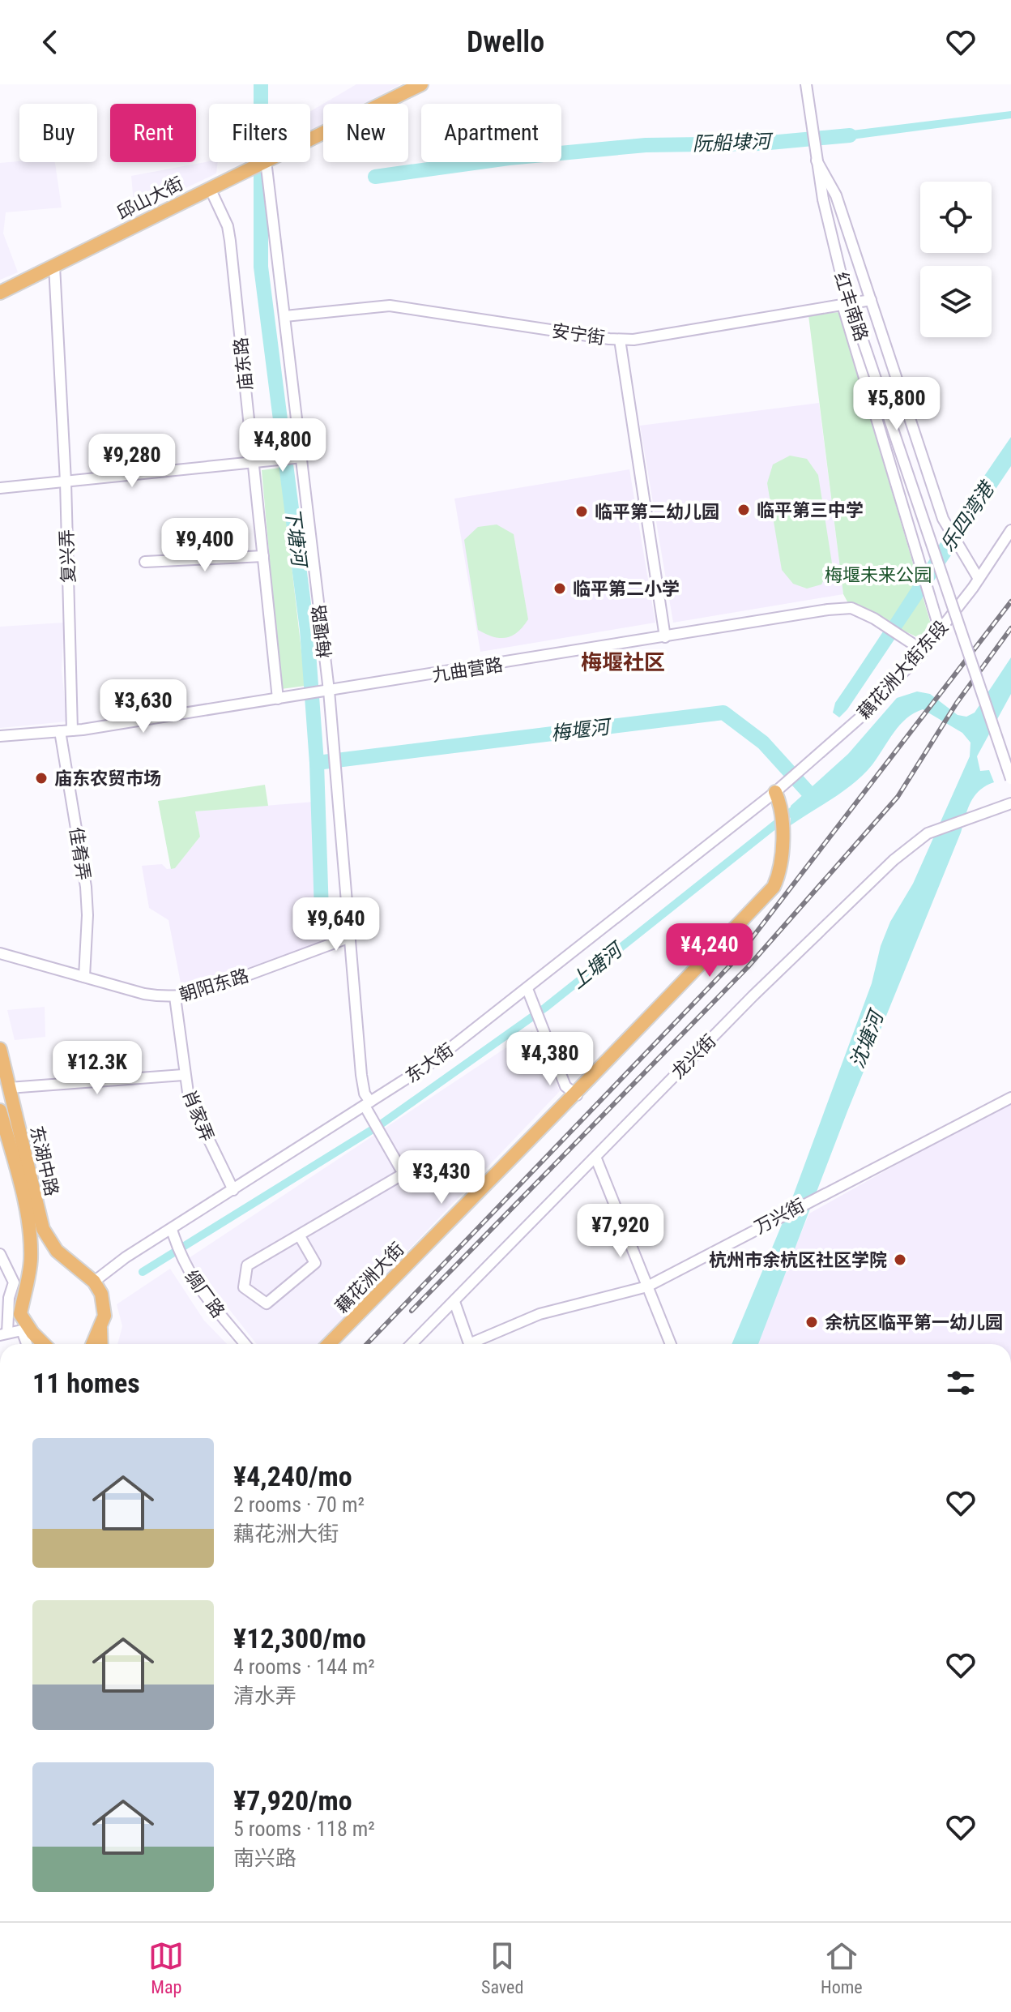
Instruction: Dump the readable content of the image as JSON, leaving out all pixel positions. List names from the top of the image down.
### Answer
{
  "streets": {
    "main road": ["邱山大街", "东湖中路", "藕花洲大街"],
    "street": [
      "红丰南路",
      "安宁街",
      "庙东路",
      "复兴弄",
      "梅堰路",
      "九曲营路",
      "藕花洲大街东段",
      "佳肴弄",
      "朝阳东路",
      "龙兴街",
      "东大街",
      "肖家弄",
      "万兴街",
      "绸厂路"
    ]
  },
  "crossings": [
    ["邱山大街", "庙东路"],
    ["邱山大街", "复兴弄"],
    ["安宁街", "梅堰路"],
    ["庙东路", "九曲营路"],
    ["复兴弄", "九曲营路"],
    ["梅堰路", "九曲营路"],
    ["梅堰路", "朝阳东路"],
    ["梅堰路", "东大街"],
    ["九曲营路", "藕花洲大街东段"],
    ["九曲营路", "佳肴弄"],
    ["藕花洲大街东段", "东大街"],
    ["藕花洲大街东段", "藕花洲大街"],
    ["佳肴弄", "朝阳东路"],
    ["朝阳东路", "肖家弄"],
    ["东大街", "肖家弄"],
    ["东大街", "东湖中路"],
    ["东大街", "藕花洲大街"],
    ["东大街", "绸厂路"]
  ],
  "districts": ["梅堰社区"],
  "water": [
    "阮船埭河",
    "乐四湾港",
    "下塘河",
    "梅堰河",
    "上塘河",
    "沈塘河"
  ],
  "parks": ["梅堰未来公园"],
  "places": [
    "临平第三中学",
    "临平第二幼儿园",
    "临平第二小学",
    "庙东农贸市场",
    "杭州市余杭区社区学院",
    "余杭区临平第一幼儿园"
  ],
  "page": {
    "header": "Dwello",
    "chip": [
      "Buy",
      "Rent",
      "Filters",
      "New",
      "Apartment"
    ],
    "price": [
      "¥5,800",
      "¥4,800",
      "¥9,280",
      "¥9,400",
      "¥3,630",
      "¥9,640",
      "¥4,240",
      "¥4,380",
      "¥12.3K",
      "¥3,430",
      "¥7,920"
    ],
    "heading": "11 homes",
    "list": [
      {
        "name": "¥4,240/mo",
        "note": "2 rooms · 70 m² · 藕花洲大街"
      },
      {
        "name": "¥12,300/mo",
        "note": "4 rooms · 144 m² · 清水弄"
      },
      {
        "name": "¥7,920/mo",
        "note": "5 rooms · 118 m² · 南兴路"
      }
    ],
    "tabs": ["Map", "Saved", "Home"]
  }
}
